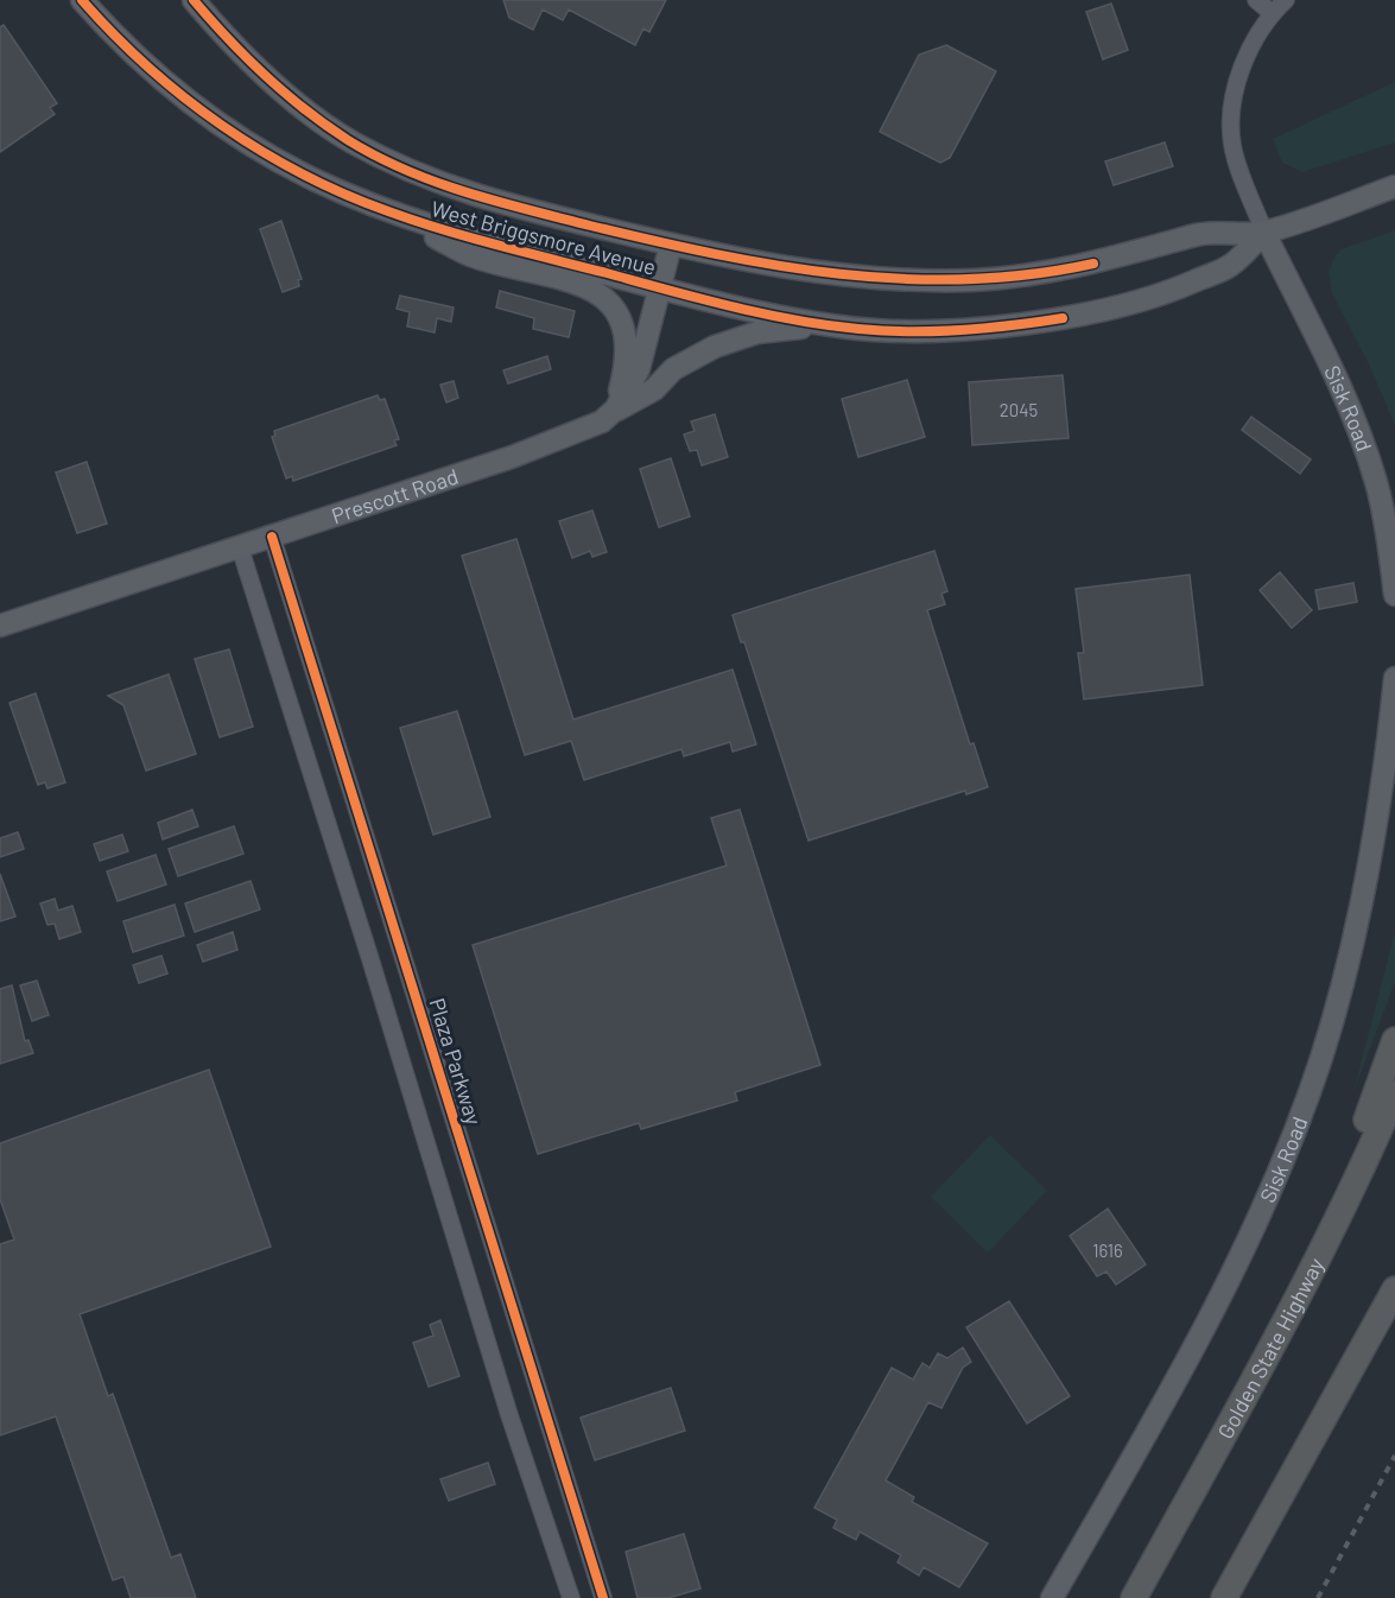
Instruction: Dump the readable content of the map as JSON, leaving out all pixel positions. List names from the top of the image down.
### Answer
{
  "streets": {
    "highway": ["Golden State Highway"],
    "main road": ["West Briggsmore Avenue", "Sisk Road", "Prescott Road"],
    "street": ["Plaza Parkway"]
  },
  "crossings": [
    ["West Briggsmore Avenue", "Sisk Road"],
    ["West Briggsmore Avenue", "Prescott Road"],
    ["Prescott Road", "Plaza Parkway"]
  ],
  "house_numbers": ["2045", "1616"]
}
